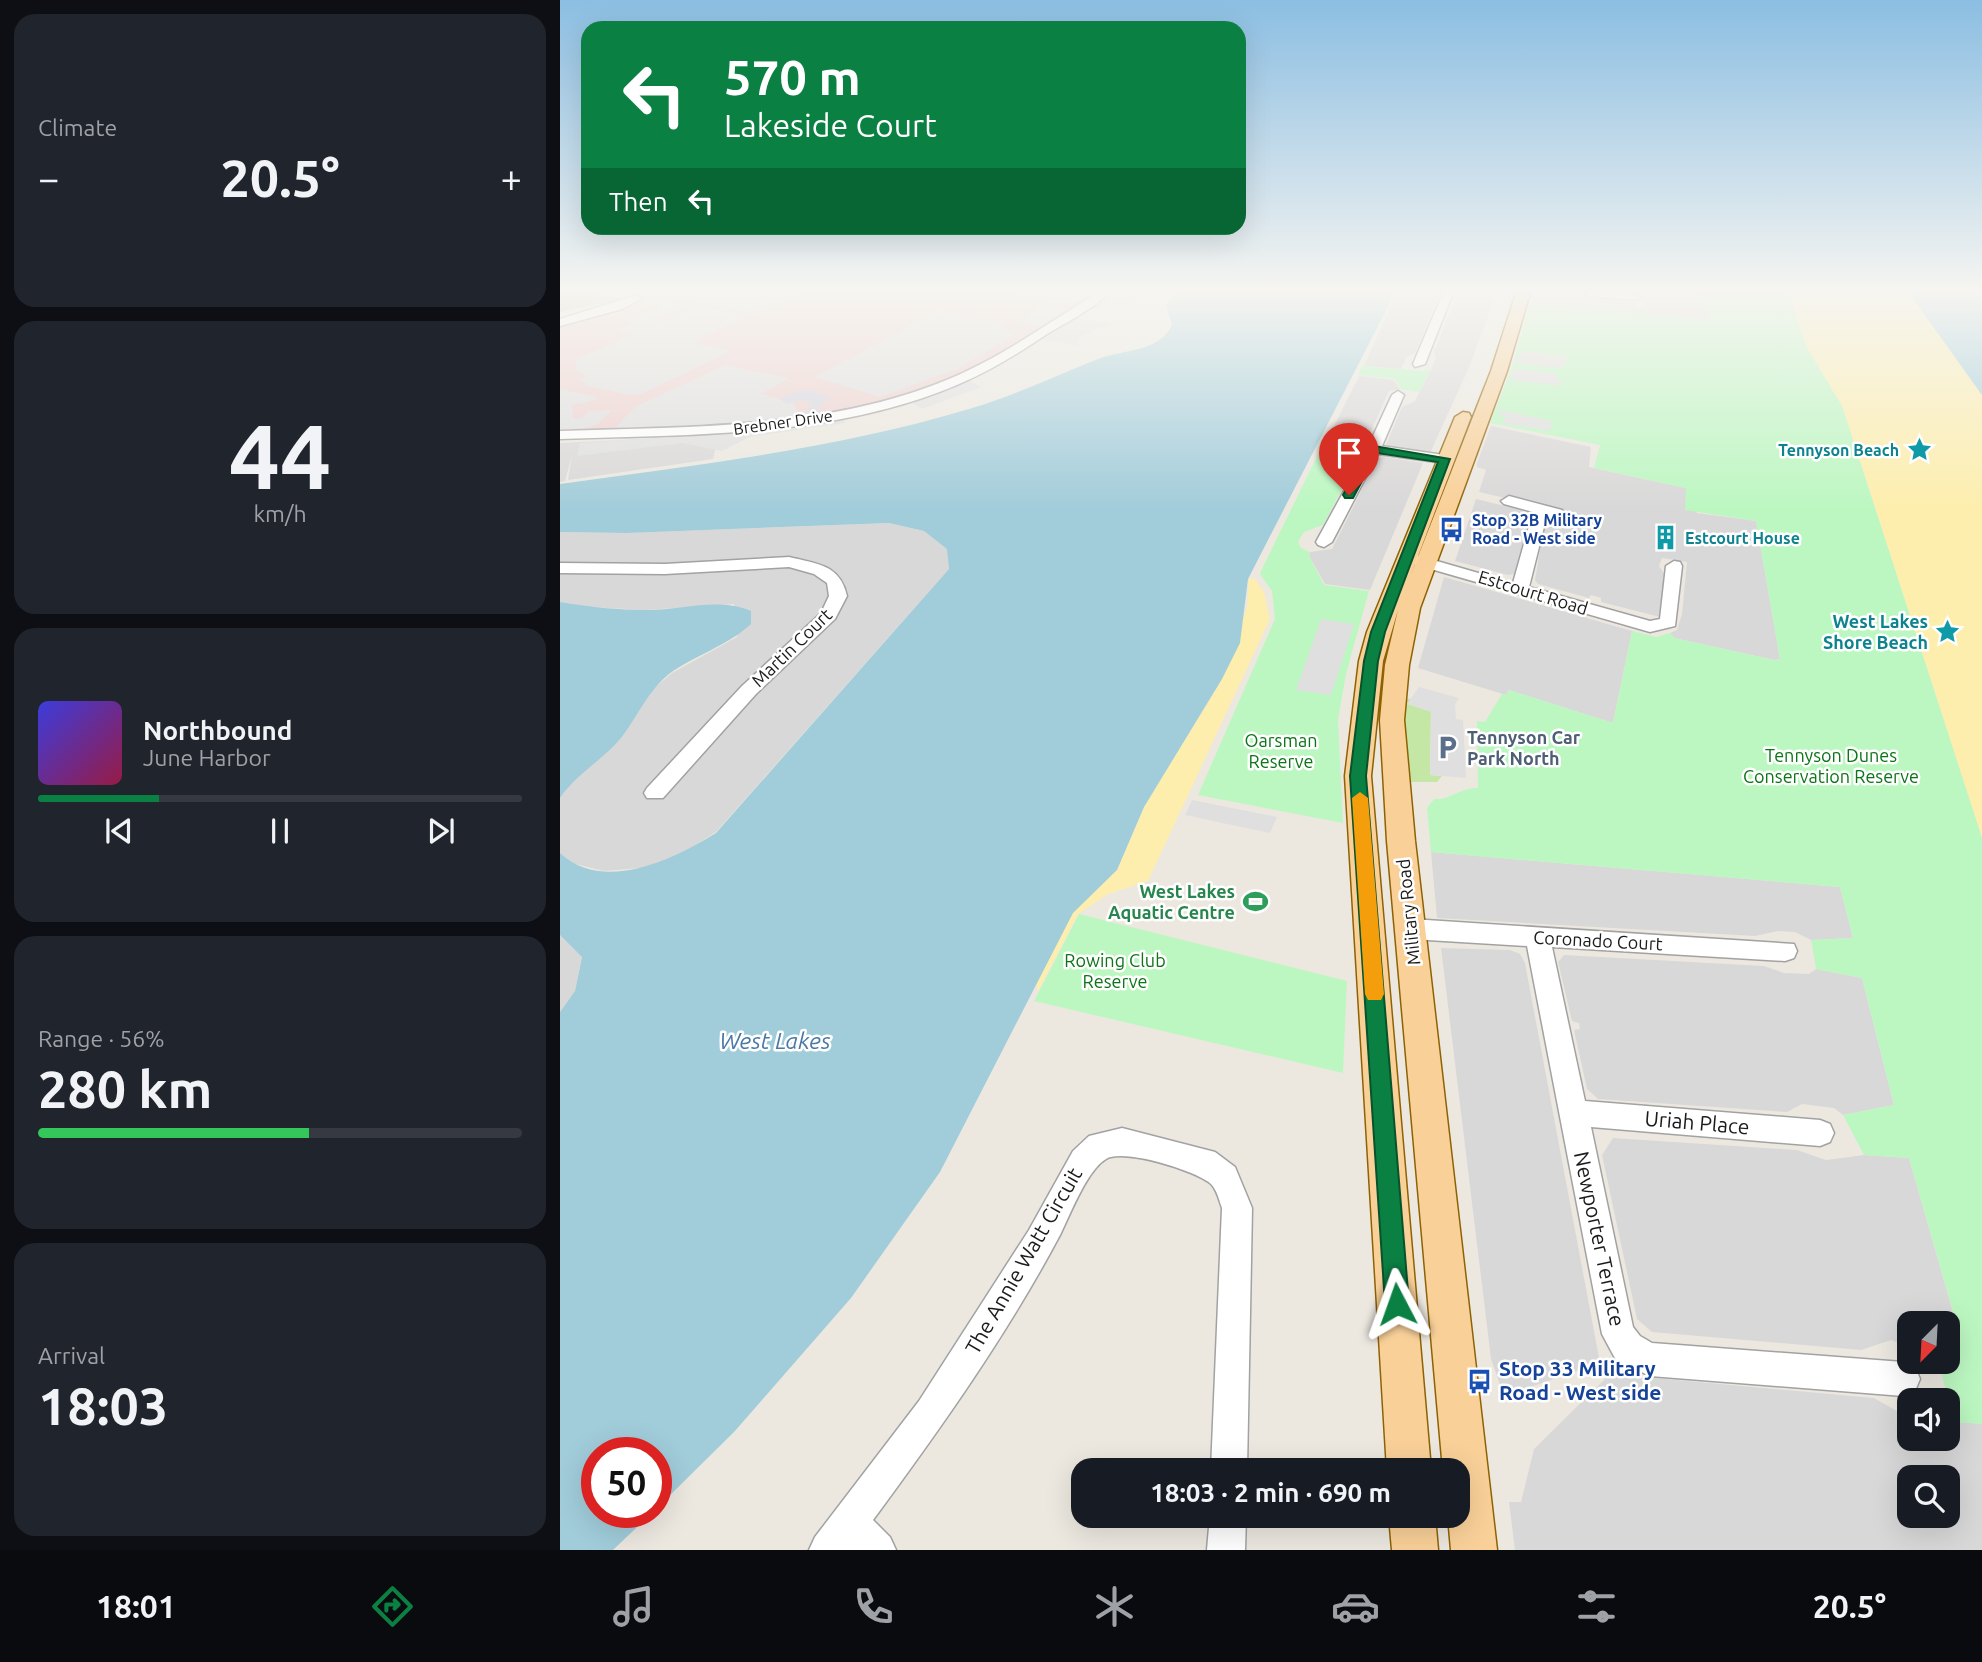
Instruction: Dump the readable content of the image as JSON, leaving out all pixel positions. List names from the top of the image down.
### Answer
{
  "streets": {
    "main road": ["Military Road"],
    "street": [
      "Brebner Drive",
      "Estcourt Road",
      "Martin Court",
      "Coronado Court",
      "Uriah Place",
      "Newporter Terrace",
      "The Annie Watt Circuit"
    ]
  },
  "crossings": [
    ["Estcourt Road", "Military Road"],
    ["Military Road", "Coronado Court"],
    ["Coronado Court", "Newporter Terrace"],
    ["Uriah Place", "Newporter Terrace"]
  ],
  "water": ["West Lakes"],
  "parks": ["Oarsman Reserve", "Tennyson Dunes Conservation Reserve", "Rowing Club Reserve"],
  "places": {
    "place": ["Tennyson Beach", "West Lakes Shore Beach"],
    "bus stop": ["Stop 32B Military Road - West side", "Stop 33 Military Road - West side"],
    "building": ["Estcourt House"],
    "parking": ["Tennyson Car Park North"],
    "sports": ["West Lakes Aquatic Centre"]
  },
  "north": "bottom left",
  "page": {
    "tile": [
      "Climate",
      ["44", "km/h"],
      ["Range · 56%", "280 km"],
      ["Arrival", "18:03"]
    ],
    "turn": ["570 m", "Lakeside Court"],
    "heat": ["−", "20.5°", "+"],
    "then": "Then",
    "song": ["Northbound", "June Harbor"],
    "limit": "50",
    "trip": "18:03 · 2 min · 690 m",
    "tabs": ["18:01", "20.5°"]
  }
}
